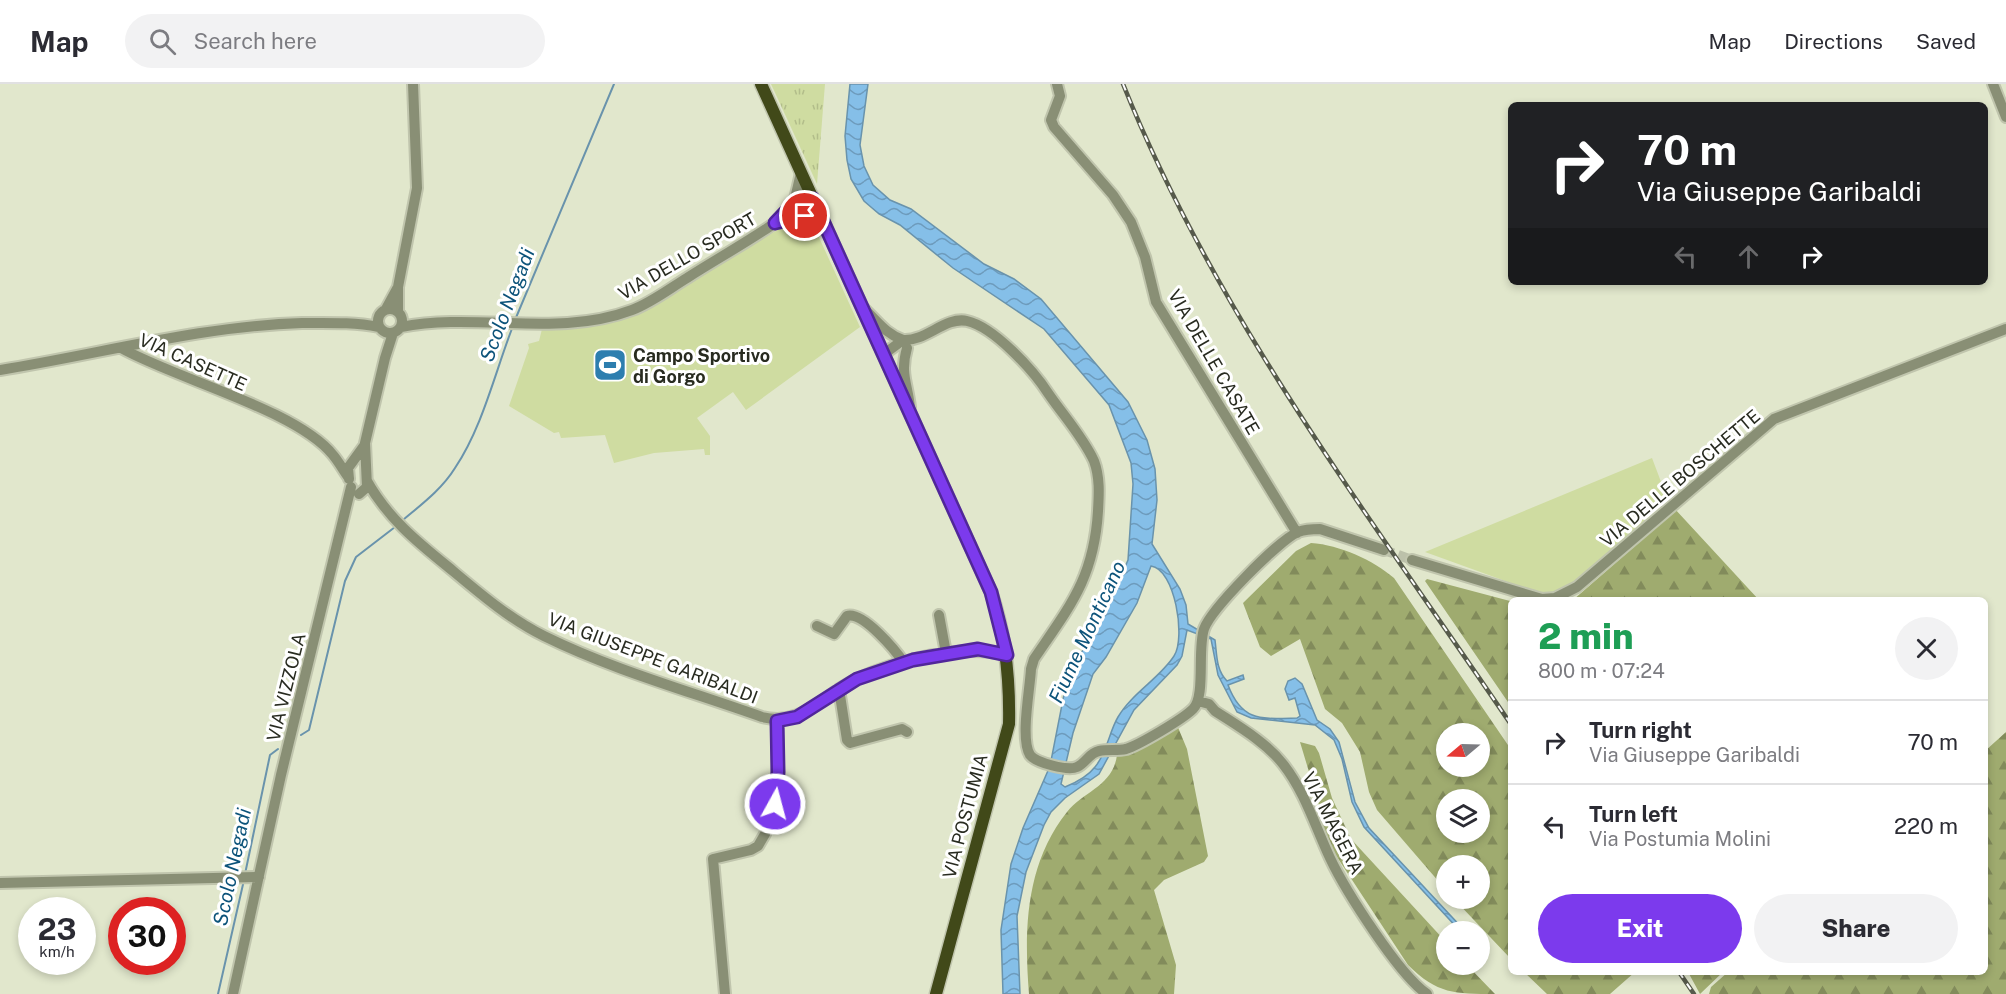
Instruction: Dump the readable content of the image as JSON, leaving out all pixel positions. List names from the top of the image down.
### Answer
{
  "streets": {
    "main road": ["VIA POSTUMIA"],
    "street": [
      "VIA DELLO SPORT",
      "VIA CASETTE",
      "VIA DELLE CASATE",
      "VIA DELLE BOSCHETTE",
      "VIA GIUSEPPE GARIBALDI",
      "VIA VIZZOLA",
      "VIA MAGERA"
    ]
  },
  "crossings": [
    ["VIA DELLO SPORT", "VIA CASETTE"],
    ["VIA CASETTE", "VIA VIZZOLA"]
  ],
  "water": ["Scolo Negadi", "Fiume Monticano"],
  "places": {
    "sports": ["Campo Sportivo di Gorgo"]
  },
  "north": "left",
  "page": {
    "header": "Map",
    "search": "Search here",
    "nav": ["Map", "Directions", "Saved"],
    "turn": ["70 m", "Via Giuseppe Garibaldi"],
    "heading": ["2 min", "800 m · 07:24"],
    "list": [
      {
        "name": "Turn right",
        "note": "Via Giuseppe Garibaldi",
        "value": "70 m"
      },
      {
        "name": "Turn left",
        "note": "Via Postumia Molini",
        "value": "220 m"
      }
    ],
    "map_buttons": ["+", "−"],
    "buttons": ["Exit", "Share"],
    "speed": "23 km/h",
    "limit": "30"
  }
}
